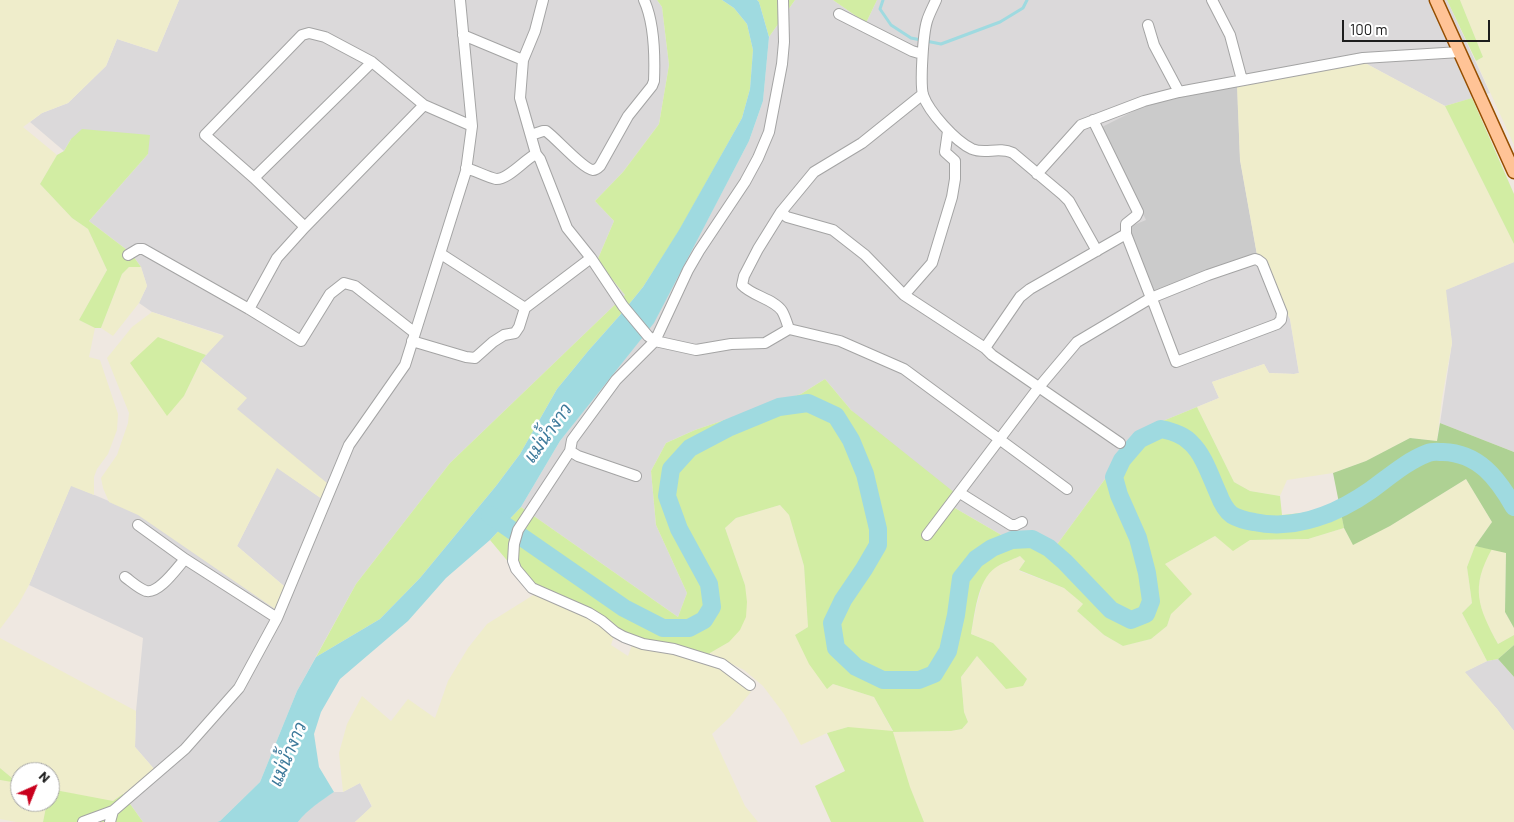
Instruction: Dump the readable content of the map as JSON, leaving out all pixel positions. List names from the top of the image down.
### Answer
{
  "water": ["แม่น้ำงาว"],
  "scale_bar": "100 m",
  "north": "top right"
}
